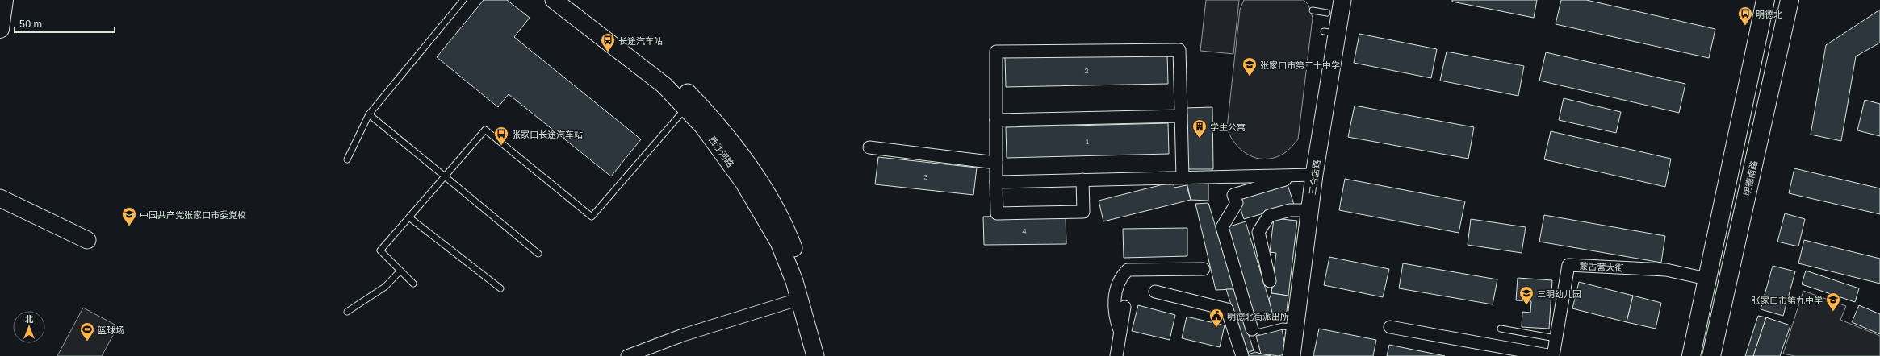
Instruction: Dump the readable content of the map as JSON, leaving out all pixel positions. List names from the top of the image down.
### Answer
{
  "streets": {
    "main road": ["明德南路"],
    "street": ["西沙河路", "三合店路", "蒙古营大街"]
  },
  "places": {
    "bus stop": ["明德北", "长途汽车站", "张家口长途汽车站"],
    "school or university": [
      "张家口市第二十中学",
      "中国共产党张家口市委党校",
      "三明幼儿园",
      "张家口市第九中学"
    ],
    "building": ["学生公寓"],
    "public building": ["明德北街派出所"],
    "sports": ["篮球场"]
  },
  "house_numbers": [
    "2",
    "1",
    "3",
    "4"
  ],
  "scale_bar": "50 m",
  "north": "top"
}
